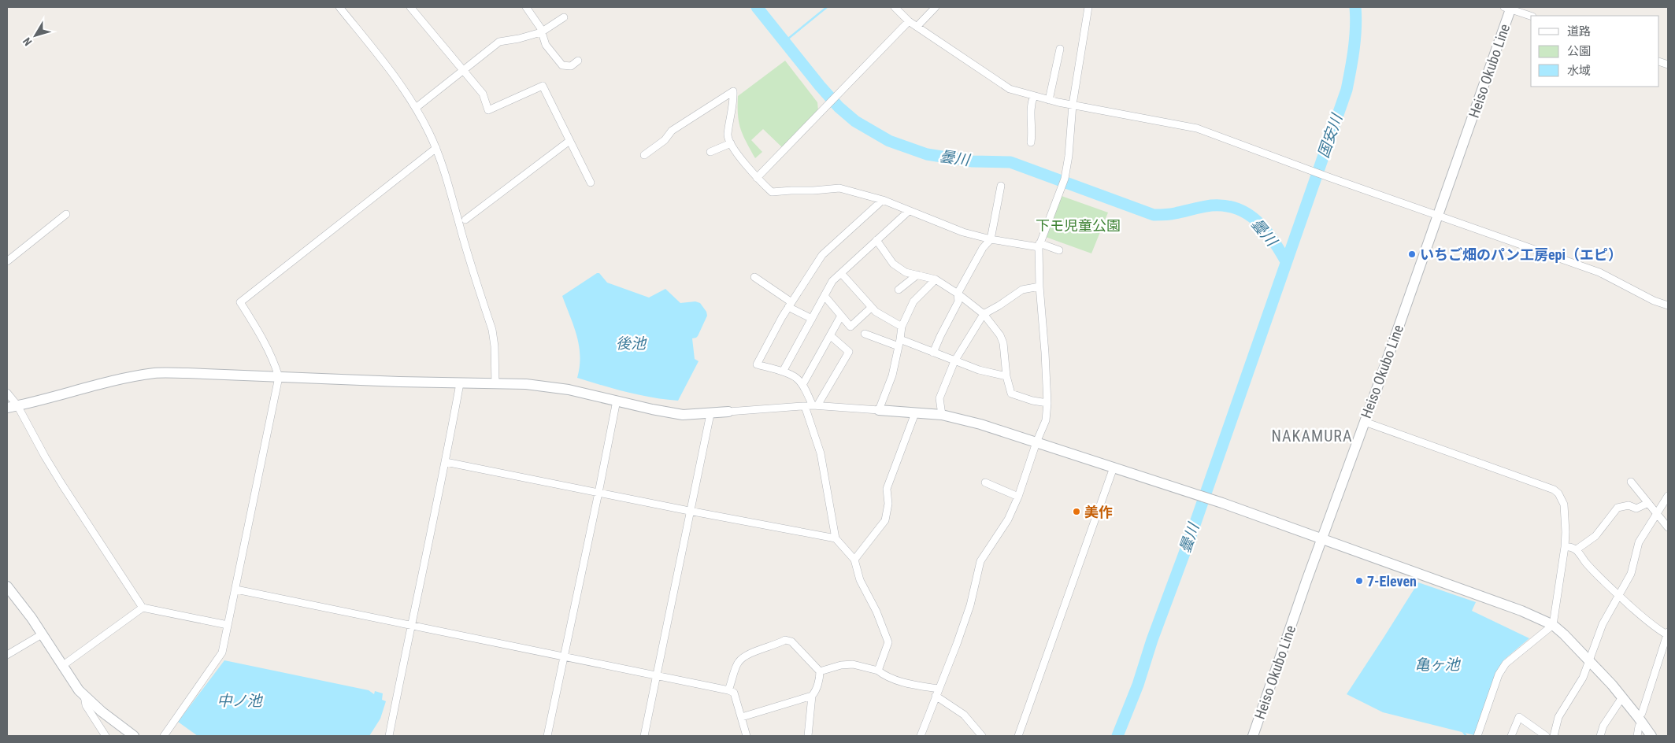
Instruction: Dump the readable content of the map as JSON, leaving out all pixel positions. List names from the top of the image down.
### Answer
{
  "streets": {
    "street": ["Heiso Okubo Line"]
  },
  "districts": ["NAKAMURA"],
  "water": [
    "国安川",
    "曇川",
    "後池",
    "亀ヶ池",
    "中ノ池"
  ],
  "parks": ["下モ児童公園"],
  "places": ["いちご畑のパン工房epi（エピ）", "美作", "7-Eleven"],
  "legend": ["道路", "公園", "水域"],
  "north": "bottom left"
}
